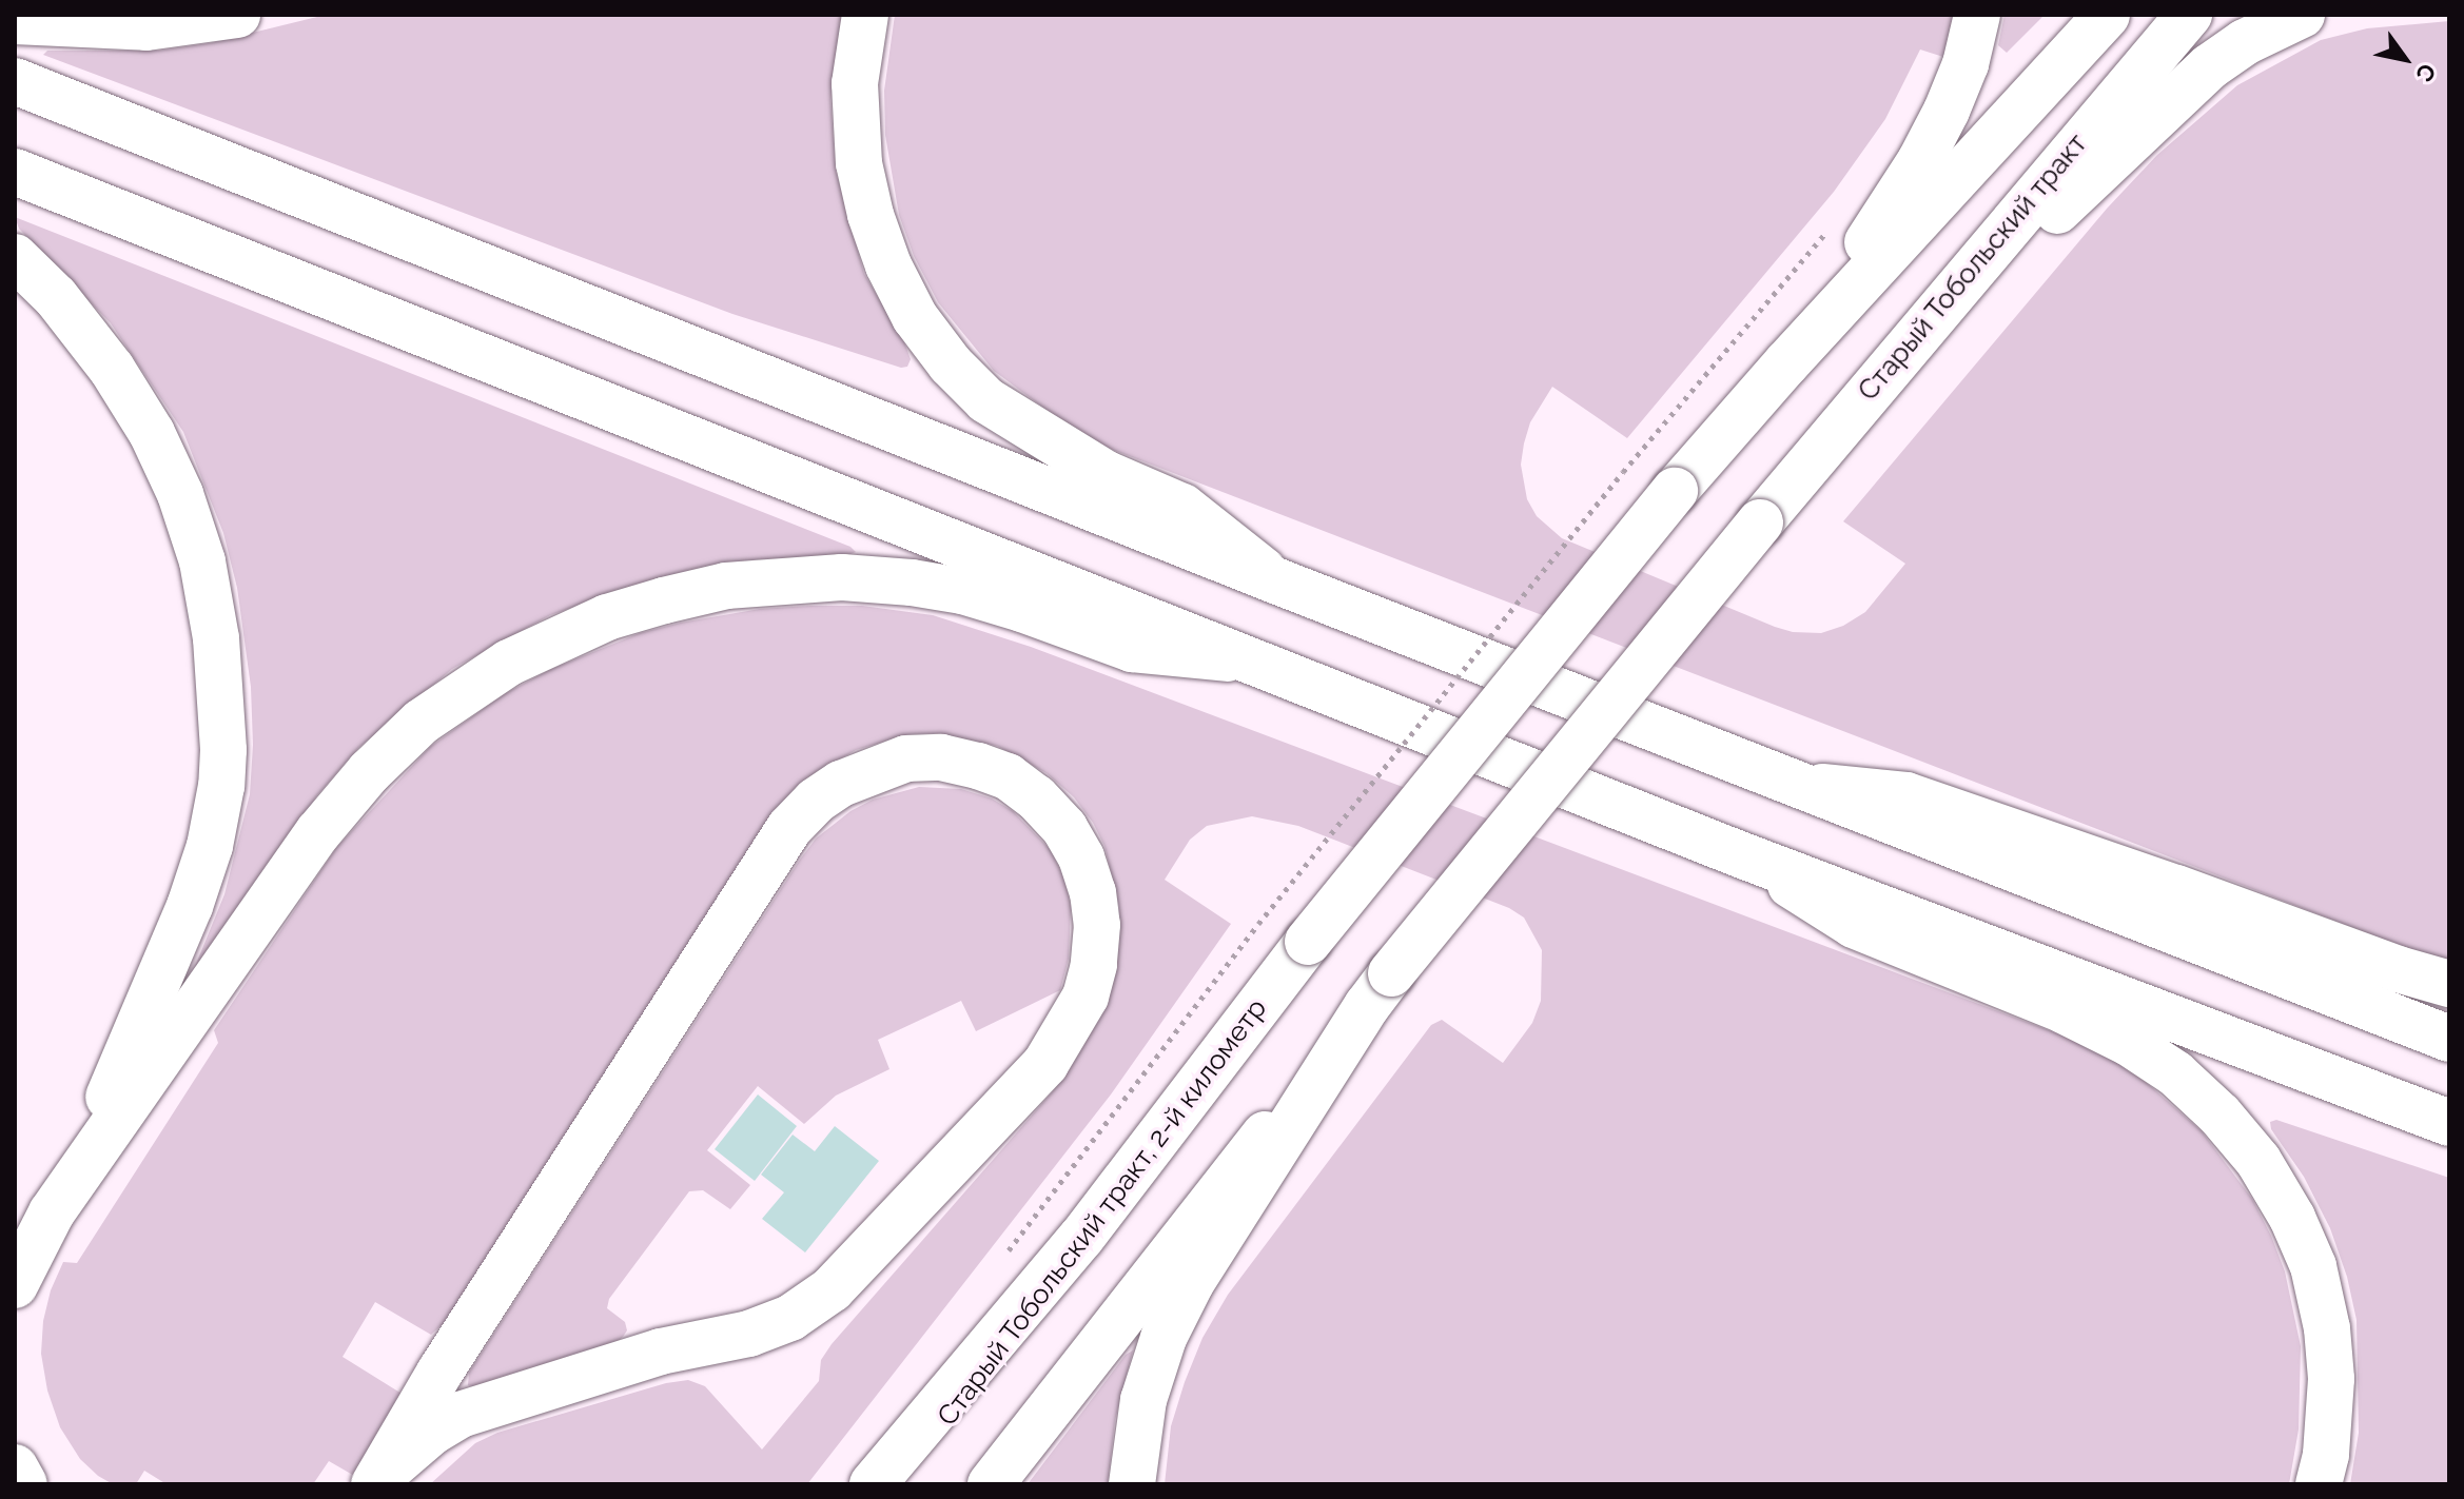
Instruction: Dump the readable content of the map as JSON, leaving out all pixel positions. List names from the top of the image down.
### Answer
{
  "streets": {
    "main road": ["Старый Тобольский тракт", "Старый Тобольский тракт, 2-й километр"]
  },
  "north": "bottom right"
}
